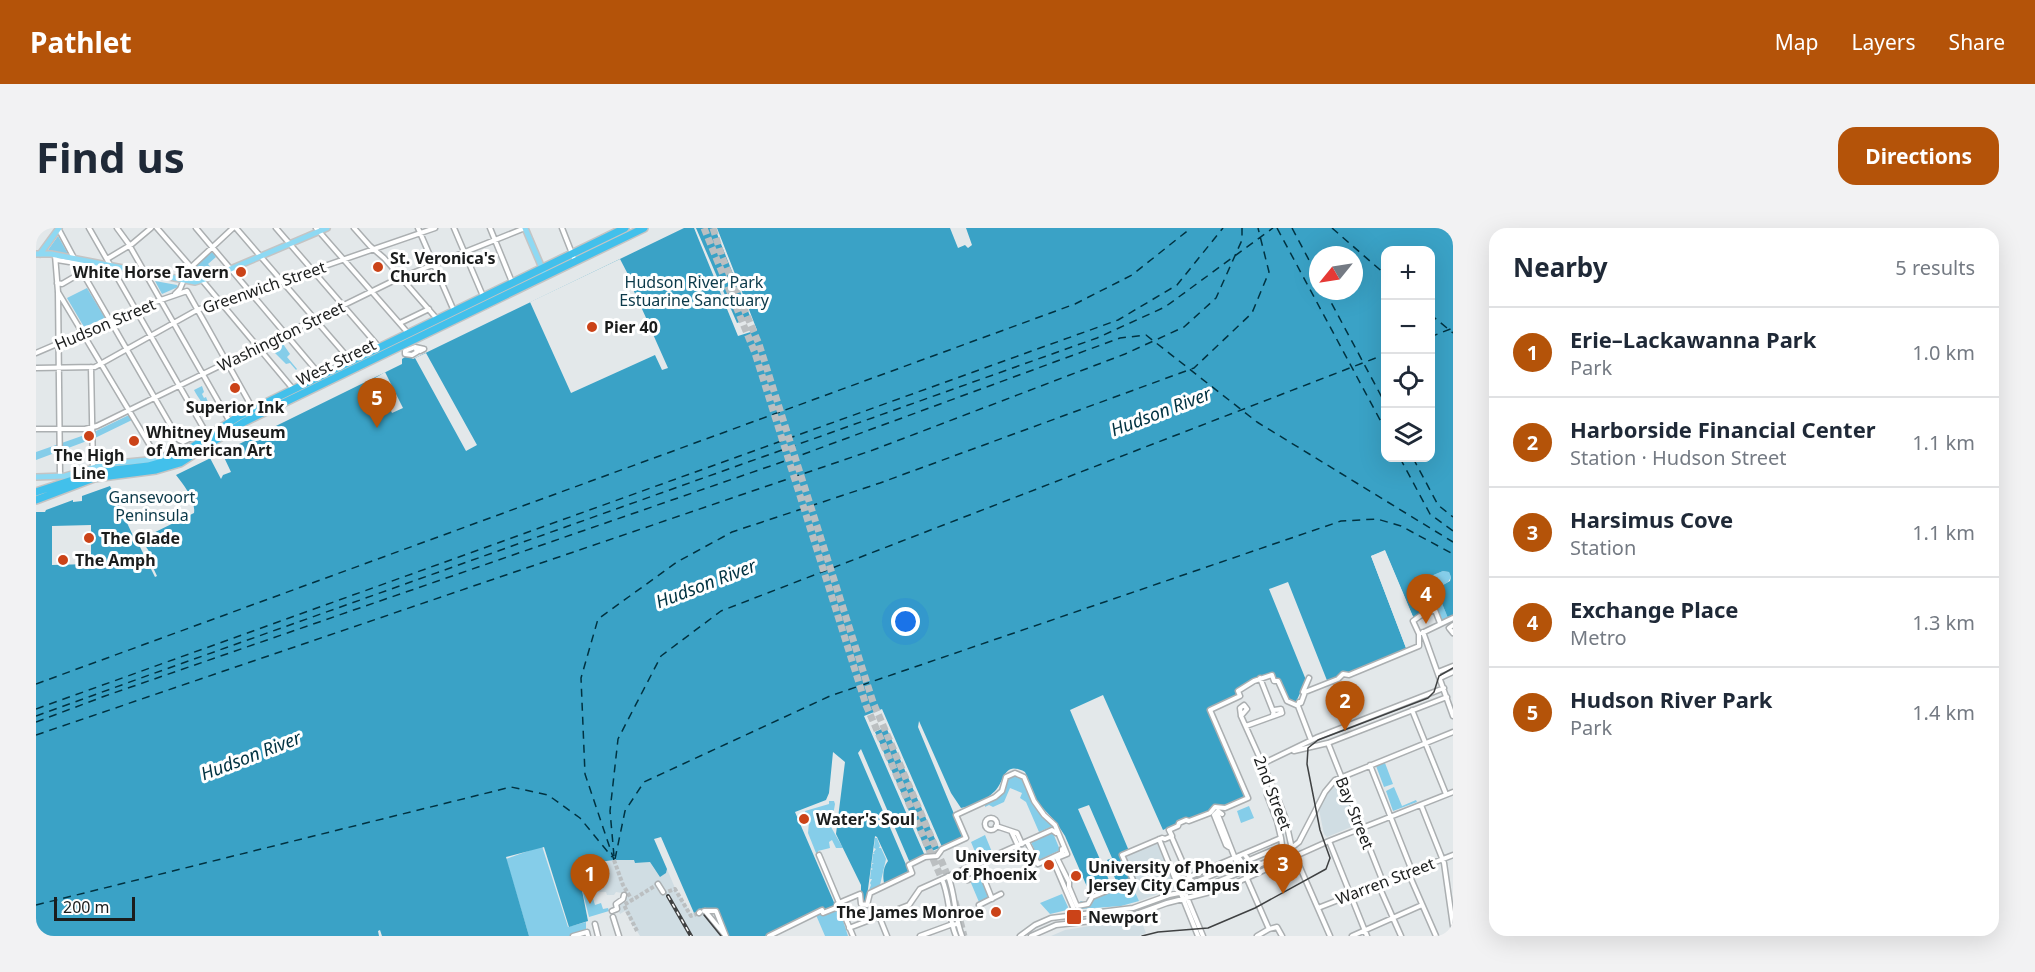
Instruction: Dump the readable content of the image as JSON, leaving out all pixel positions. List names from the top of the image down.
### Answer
{
  "streets": {
    "highway": ["West Street"],
    "street": [
      "Greenwich Street",
      "Hudson Street",
      "Washington Street",
      "2nd Street",
      "Bay Street",
      "Warren Street"
    ]
  },
  "crossings": [
    ["Greenwich Street", "Hudson Street"],
    ["2nd Street", "Warren Street"],
    ["Bay Street", "Warren Street"]
  ],
  "water": ["Hudson River"],
  "parks": ["Hudson River Park Estuarine Sanctuary", "Gansevoort Peninsula"],
  "places": {
    "other": [
      "St. Veronica's Church",
      "White Horse Tavern",
      "Pier 40",
      "Superior Ink",
      "The High Line",
      "Whitney Museum of American Art",
      "The Glade",
      "The Amph",
      "Water's Soul",
      "University of Phoenix",
      "University of Phoenix Jersey City Campus",
      "The James Monroe"
    ],
    "transit": ["Newport"]
  },
  "scale_bar": "200 m",
  "north": "bottom left",
  "page": {
    "header": "Pathlet",
    "nav": ["Map", "Layers", "Share"],
    "buttons": "Directions",
    "title": "Find us",
    "heading": ["Nearby", "5 results"],
    "map_buttons": ["+", "−"],
    "list": [
      {
        "mark": "1",
        "name": "Erie–Lackawanna Park",
        "note": "Park",
        "value": "1.0 km"
      },
      {
        "mark": "2",
        "name": "Harborside Financial Center",
        "note": "Station · Hudson Street",
        "value": "1.1 km"
      },
      {
        "mark": "3",
        "name": "Harsimus Cove",
        "note": "Station",
        "value": "1.1 km"
      },
      {
        "mark": "4",
        "name": "Exchange Place",
        "note": "Metro",
        "value": "1.3 km"
      },
      {
        "mark": "5",
        "name": "Hudson River Park",
        "note": "Park",
        "value": "1.4 km"
      }
    ],
    "pins": [
      "5",
      "4",
      "2",
      "3",
      "1"
    ],
    "scale": "200 m"
  }
}
